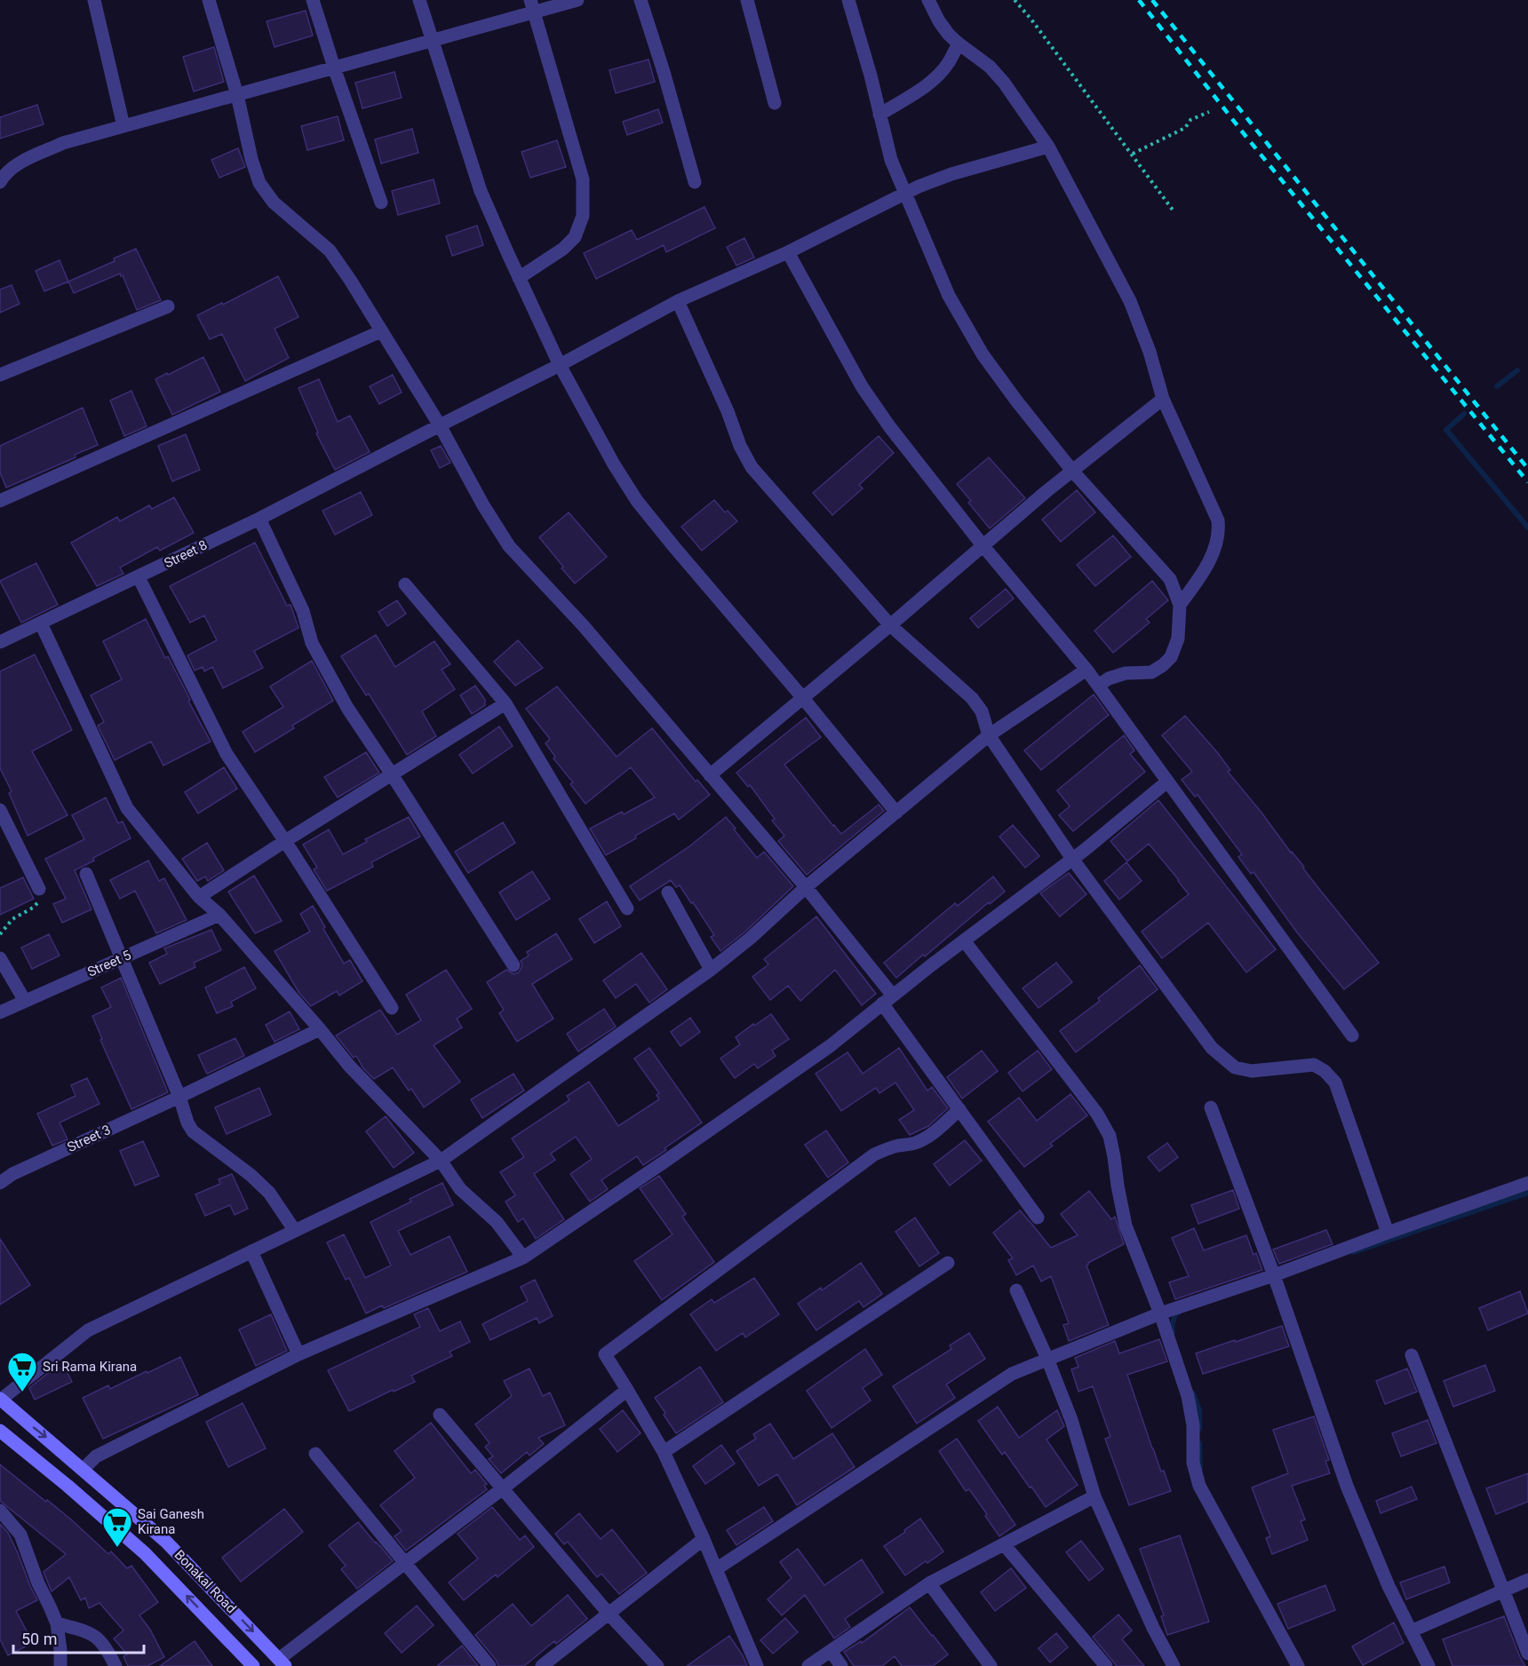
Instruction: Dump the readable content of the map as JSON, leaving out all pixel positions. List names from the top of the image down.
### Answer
{
  "streets": {
    "main road": ["Bonakal Road"],
    "street": ["Street 8", "Street 5", "Street 3"]
  },
  "places": {
    "supermarket": ["Sri Rama Kirana", "Sai Ganesh Kirana"]
  },
  "scale_bar": "50 m"
}
